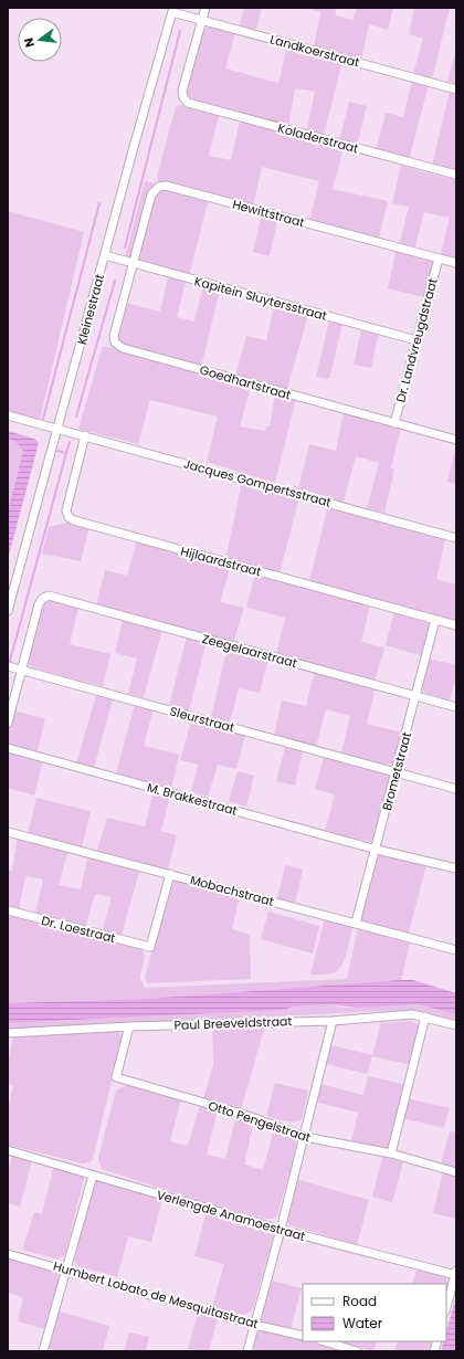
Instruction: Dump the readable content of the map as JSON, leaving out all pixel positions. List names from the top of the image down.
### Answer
{
  "streets": {
    "street": [
      "Landkoerstraat",
      "Koladerstraat",
      "Hewittstraat",
      "Kapitein Sluytersstraat",
      "Kleinestraat",
      "Dr. Landvreugdstraat",
      "Goedhartstraat",
      "Jacques Gompertsstraat",
      "Hijlaardstraat",
      "Zeegelaarstraat",
      "Sleurstraat",
      "Brometstraat",
      "M. Brakkestraat",
      "Mobachstraat",
      "Dr. Loestraat",
      "Paul Breeveldstraat",
      "Otto Pengelstraat",
      "Verlengde Anamoestraat",
      "Humbert Lobato de Mesquitastraat"
    ]
  },
  "crossings": [
    ["Landkoerstraat", "Koladerstraat"],
    ["Landkoerstraat", "Kleinestraat"],
    ["Hewittstraat", "Kapitein Sluytersstraat"],
    ["Hewittstraat", "Dr. Landvreugdstraat"],
    ["Hewittstraat", "Goedhartstraat"],
    ["Kapitein Sluytersstraat", "Kleinestraat"],
    ["Kapitein Sluytersstraat", "Dr. Landvreugdstraat"],
    ["Kapitein Sluytersstraat", "Goedhartstraat"],
    ["Kleinestraat", "Jacques Gompertsstraat"],
    ["Dr. Landvreugdstraat", "Goedhartstraat"],
    ["Jacques Gompertsstraat", "Hijlaardstraat"],
    ["Hijlaardstraat", "Brometstraat"],
    ["Zeegelaarstraat", "Sleurstraat"],
    ["Zeegelaarstraat", "Brometstraat"],
    ["Sleurstraat", "Brometstraat"],
    ["Brometstraat", "M. Brakkestraat"],
    ["Brometstraat", "Mobachstraat"],
    ["Mobachstraat", "Dr. Loestraat"],
    ["Paul Breeveldstraat", "Otto Pengelstraat"]
  ],
  "legend": ["Road", "Water"],
  "north": "left"
}
